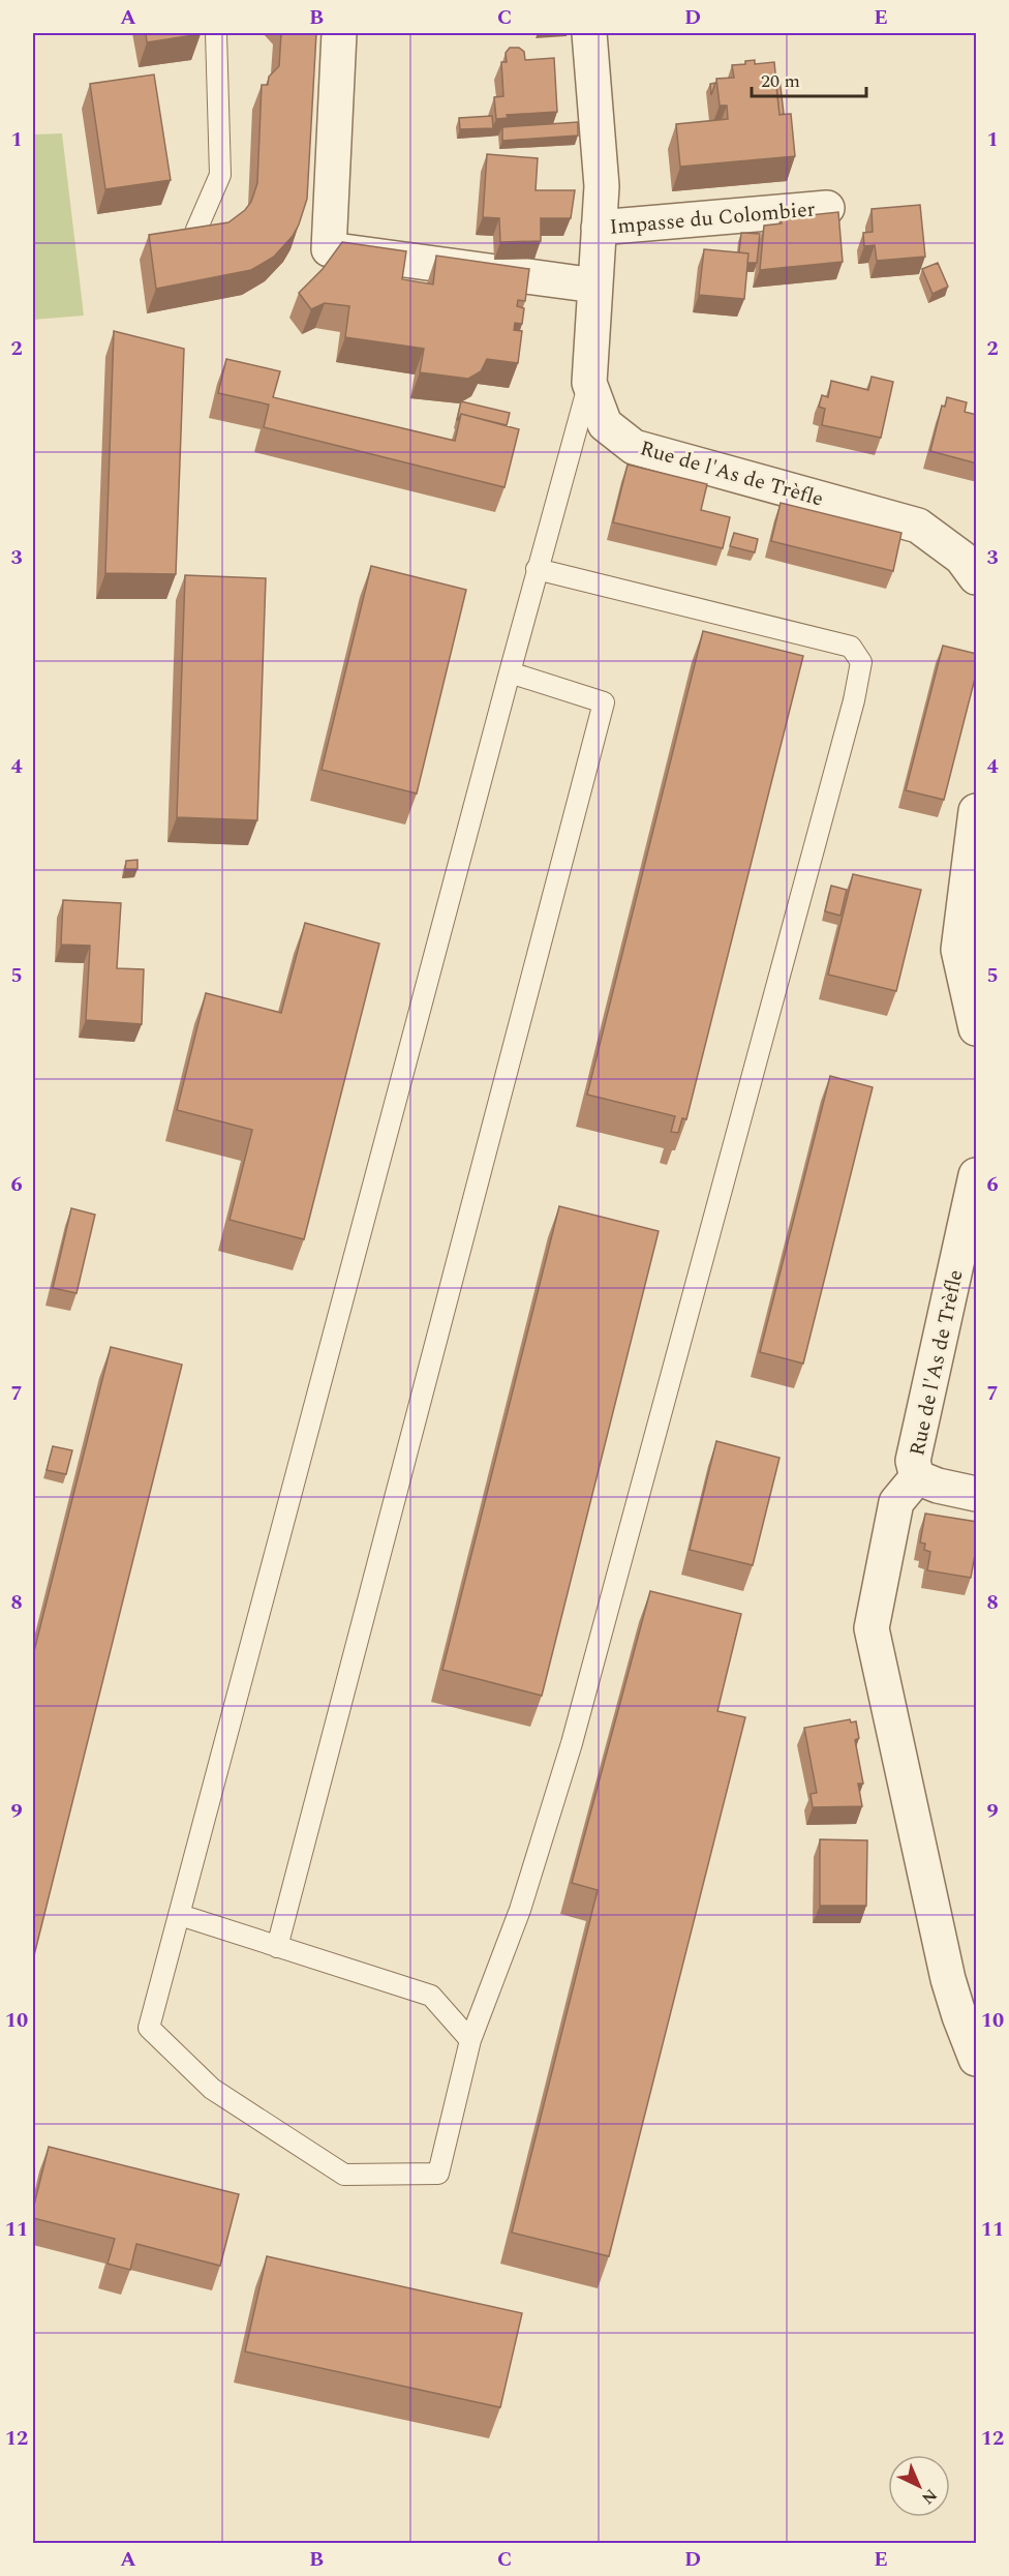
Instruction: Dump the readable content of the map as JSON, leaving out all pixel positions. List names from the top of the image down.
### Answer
{
  "streets": {
    "street": ["Impasse du Colombier", "Rue de l'As de Trèfle"]
  },
  "crossings": [
    ["Impasse du Colombier", "Rue de l'As de Trèfle"]
  ],
  "scale_bar": "20 m",
  "north": "bottom right",
  "grid": {
    "columns": [
      "A",
      "B",
      "C",
      "D",
      "E"
    ],
    "rows": [
      "1",
      "2",
      "3",
      "4",
      "5",
      "6",
      "7",
      "8",
      "9",
      "10",
      "11",
      "12"
    ]
  }
}
